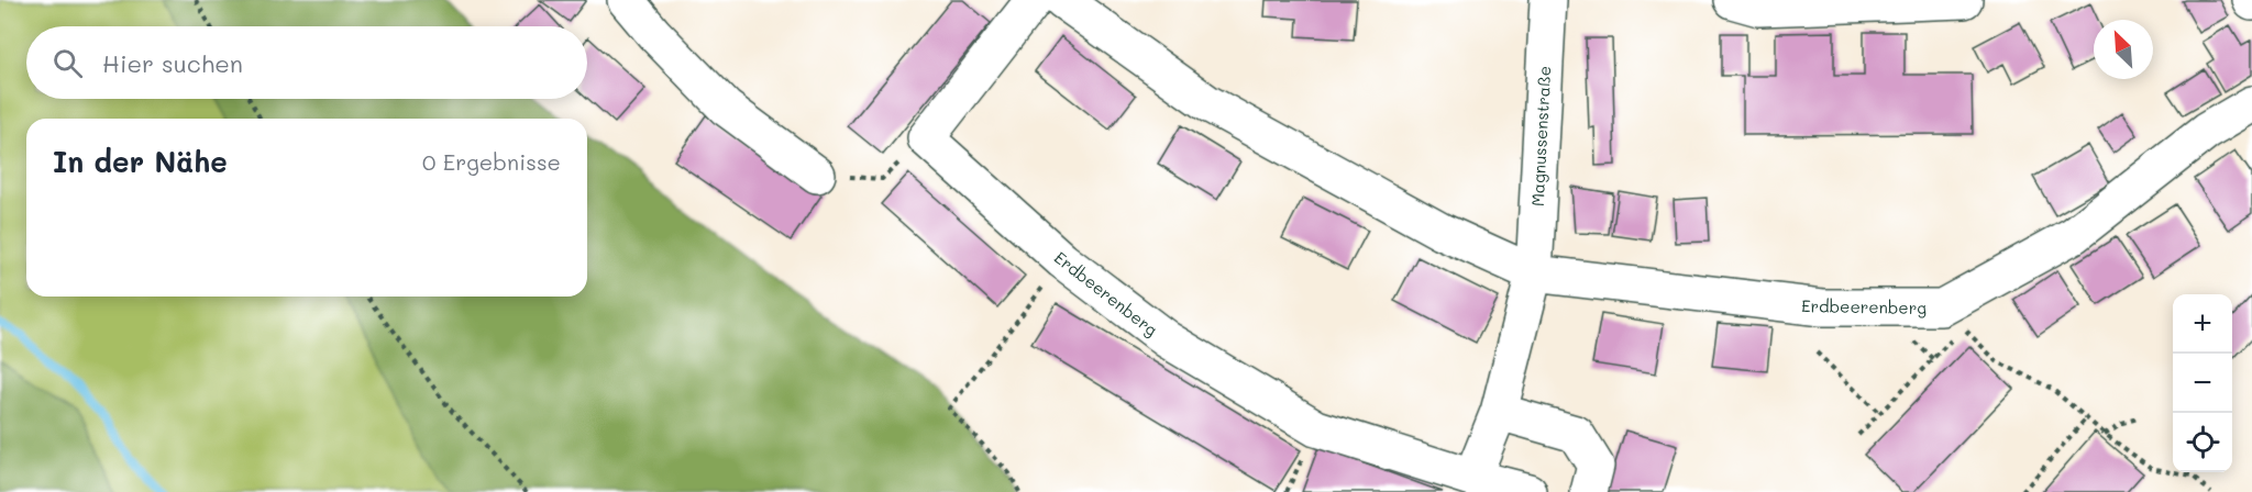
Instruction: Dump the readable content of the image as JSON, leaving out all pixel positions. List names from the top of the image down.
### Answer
{
  "streets": {
    "street": ["Magnussenstraße", "Erdbeerenberg"]
  },
  "crossings": [
    ["Magnussenstraße", "Erdbeerenberg"]
  ],
  "north": "top left",
  "page": {
    "search": "Hier suchen",
    "heading": ["In der Nähe", "0 Ergebnisse"],
    "map_buttons": ["+", "−"]
  }
}
